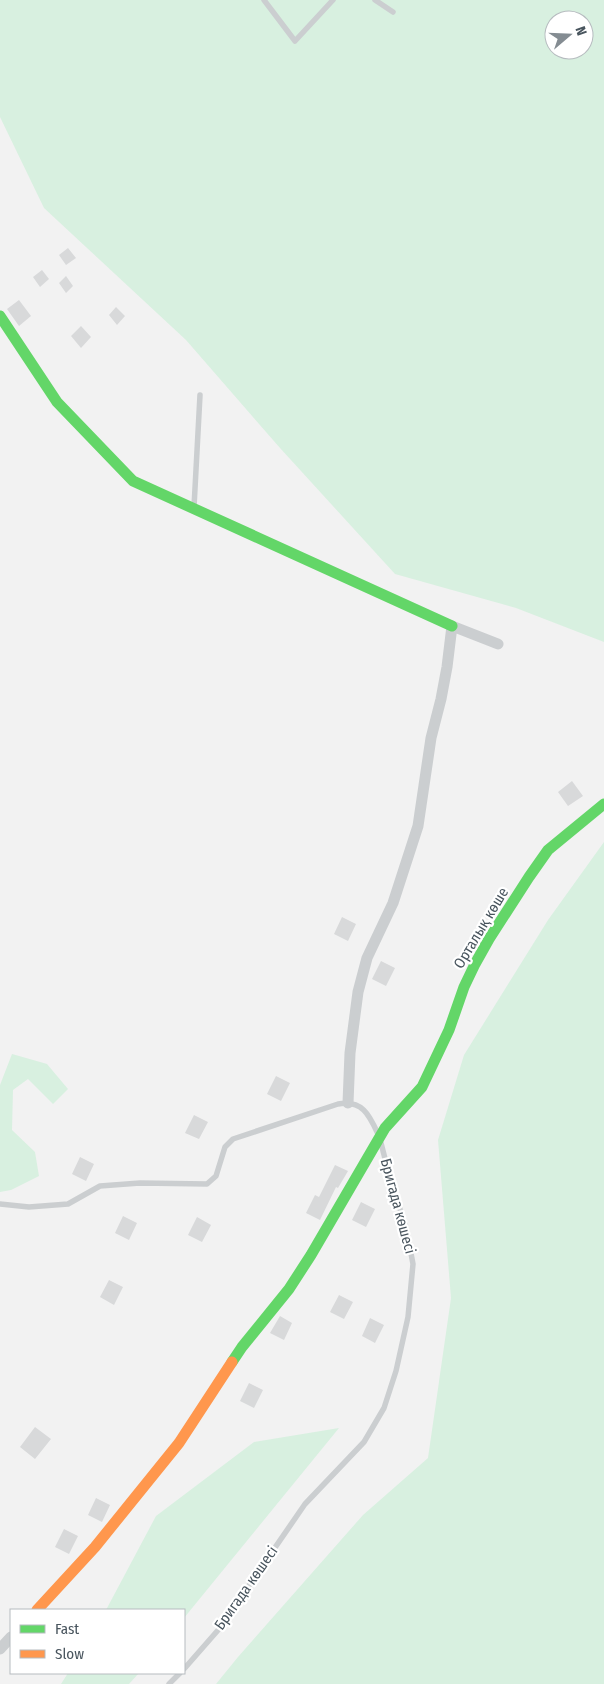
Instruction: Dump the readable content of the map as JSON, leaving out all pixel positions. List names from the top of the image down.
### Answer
{
  "streets": {
    "street": ["Орталық көше"],
    "lane": ["Бригада көшесі"]
  },
  "crossings": [
    ["Орталық көше", "Бригада көшесі"]
  ],
  "legend": ["Fast", "Slow"],
  "north": "right"
}
